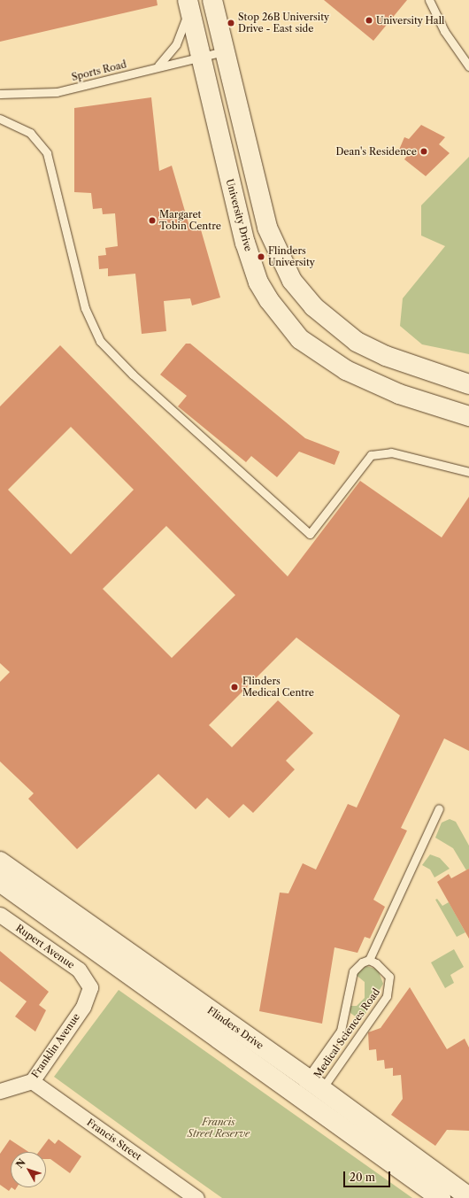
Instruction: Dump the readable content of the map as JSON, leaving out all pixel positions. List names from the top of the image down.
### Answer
{
  "streets": {
    "street": [
      "University Drive",
      "Rupert Avenue",
      "Flinders Drive",
      "Franklin Avenue",
      "Francis Street"
    ],
    "lane": ["Sports Road", "Medical Sciences Road"]
  },
  "crossings": [
    ["Sports Road", "University Drive"],
    ["Rupert Avenue", "Franklin Avenue"],
    ["Flinders Drive", "Medical Sciences Road"],
    ["Franklin Avenue", "Francis Street"]
  ],
  "parks": ["Francis Street Reserve"],
  "places": [
    "University Hall",
    "Stop 26B University Drive - East side",
    "Dean's Residence",
    "Margaret Tobin Centre",
    "Flinders University",
    "Flinders Medical Centre"
  ],
  "scale_bar": "20 m",
  "north": "top left"
}
